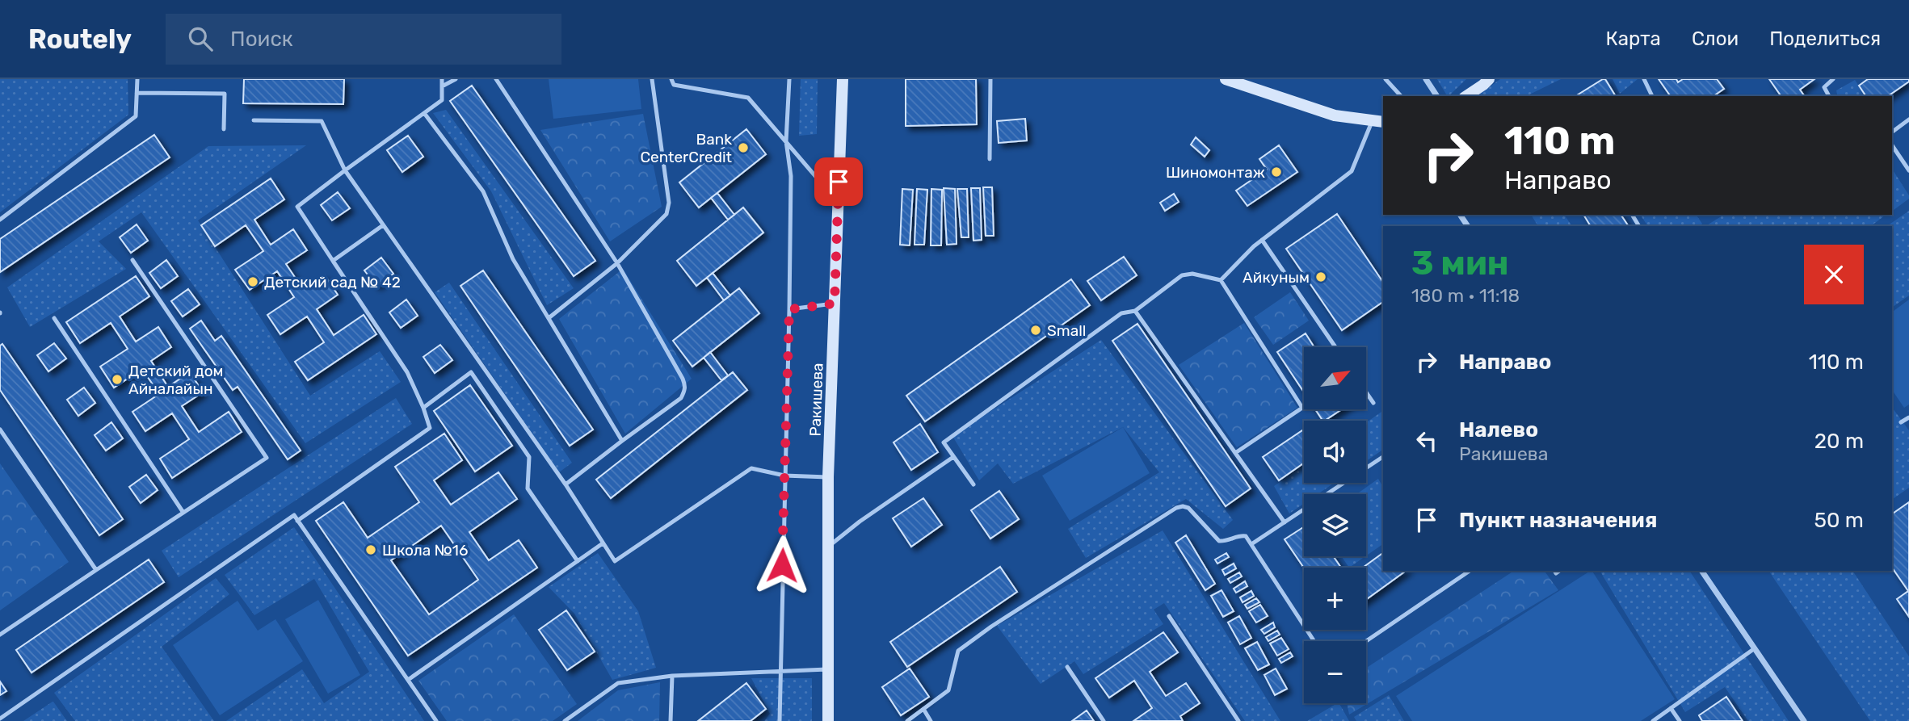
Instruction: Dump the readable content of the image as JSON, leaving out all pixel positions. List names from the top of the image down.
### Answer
{
  "streets": {
    "street": ["Ракишева"]
  },
  "places": [
    "Bank CenterCredit",
    "Шиномонтаж",
    "Айкуным",
    "Детский сад № 42",
    "Small",
    "Детский дом Айналайын",
    "Школа №16"
  ],
  "north": "top right",
  "page": {
    "header": "Routely",
    "search": "Поиск",
    "nav": ["Карта", "Слои", "Поделиться"],
    "turn": ["110 m", "Направо"],
    "heading": ["3 мин", "180 m · 11:18"],
    "list": [
      {
        "name": "Направо",
        "value": "110 m"
      },
      {
        "name": "Налево",
        "note": "Ракишева",
        "value": "20 m"
      },
      {
        "name": "Пункт назначения",
        "value": "50 m"
      }
    ],
    "map_buttons": ["+", "−"]
  }
}
